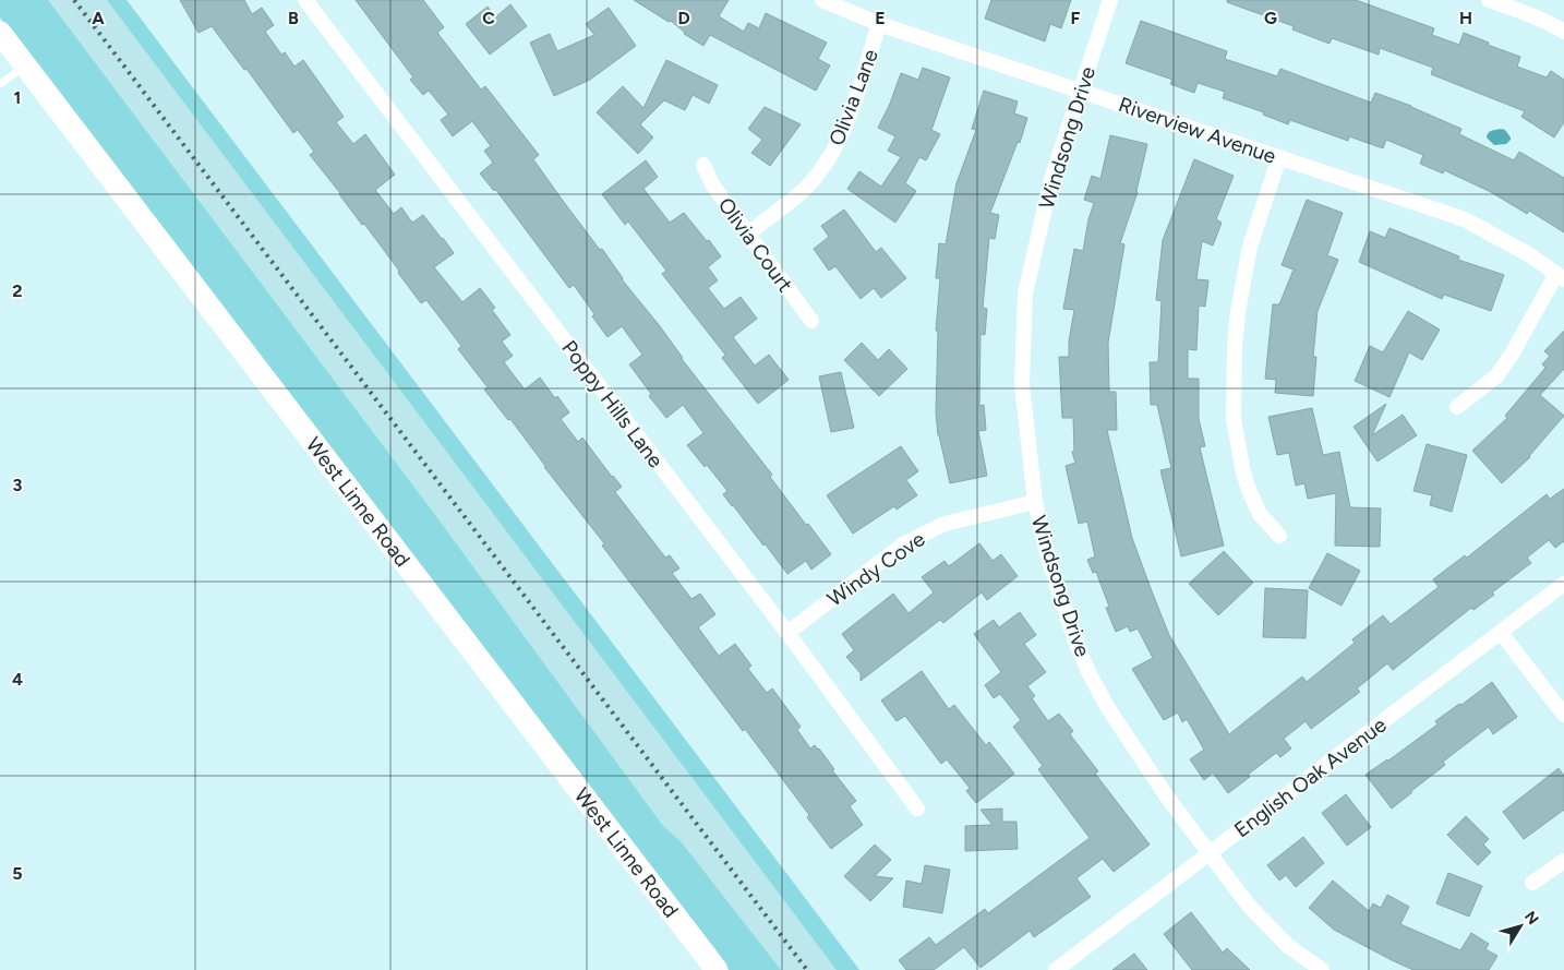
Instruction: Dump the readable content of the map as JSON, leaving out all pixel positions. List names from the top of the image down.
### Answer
{
  "streets": {
    "main road": ["West Linne Road"],
    "street": [
      "Olivia Lane",
      "Riverview Avenue",
      "Windsong Drive",
      "Olivia Court",
      "Poppy Hills Lane",
      "Windy Cove",
      "English Oak Avenue"
    ]
  },
  "crossings": [
    ["Olivia Lane", "Riverview Avenue"],
    ["Olivia Lane", "Olivia Court"],
    ["Riverview Avenue", "Windsong Drive"],
    ["Windsong Drive", "Windy Cove"],
    ["Windsong Drive", "English Oak Avenue"],
    ["Poppy Hills Lane", "Windy Cove"]
  ],
  "north": "top right",
  "grid": {
    "columns": [
      "A",
      "B",
      "C",
      "D",
      "E",
      "F",
      "G",
      "H"
    ],
    "rows": [
      "1",
      "2",
      "3",
      "4",
      "5"
    ]
  }
}
